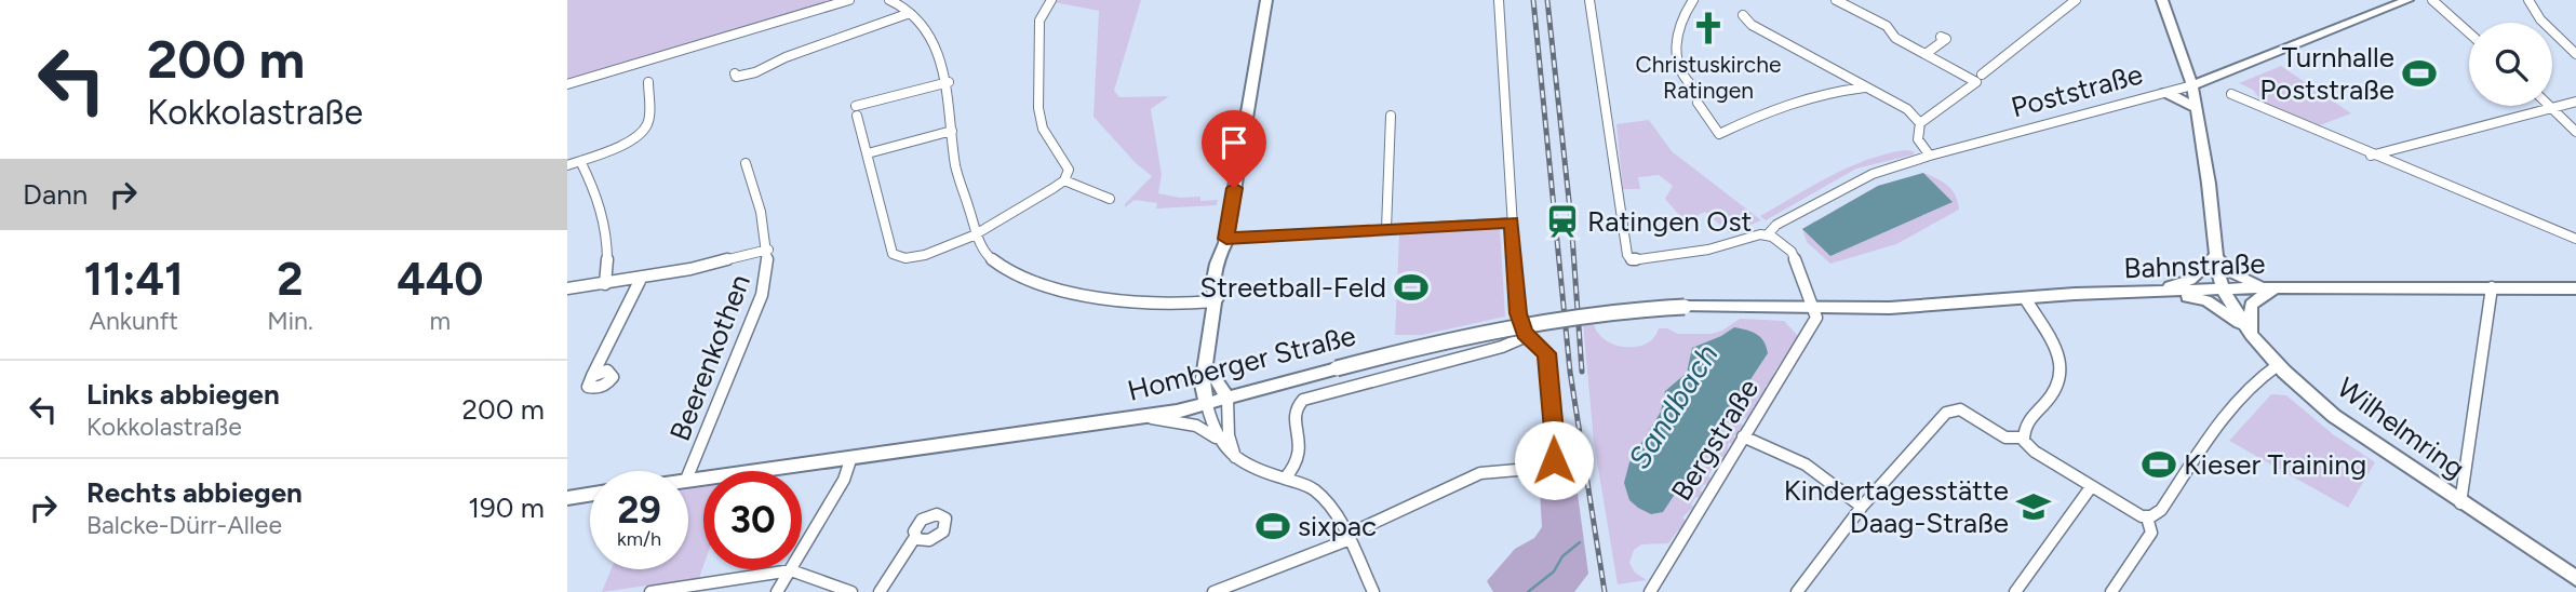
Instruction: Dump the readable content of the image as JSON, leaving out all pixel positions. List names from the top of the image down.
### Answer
{
  "streets": {
    "main road": ["Bahnstraße", "Homberger Straße", "Wilhelmring"],
    "street": ["Poststraße", "Beerenkothen", "Bergstraße"]
  },
  "crossings": [
    ["Bahnstraße", "Homberger Straße"],
    ["Bahnstraße", "Wilhelmring"],
    ["Bahnstraße", "Bergstraße"],
    ["Homberger Straße", "Bergstraße"]
  ],
  "water": ["Sandbach"],
  "places": {
    "church": ["Christuskirche Ratingen"],
    "sports": [
      "Turnhalle Poststraße",
      "Streetball-Feld",
      "Kieser Training",
      "sixpac"
    ],
    "station": ["Ratingen Ost"],
    "school or university": ["Kindertagesstätte Daag-Straße"]
  },
  "page": {
    "turn": ["200 m", "Kokkolastraße"],
    "then": "Dann",
    "eta": [
      "11:41",
      "Ankunft",
      "2",
      "Min.",
      "440",
      "m"
    ],
    "list": [
      {
        "name": "Links abbiegen",
        "note": "Kokkolastraße",
        "value": "200 m"
      },
      {
        "name": "Rechts abbiegen",
        "note": "Balcke-Dürr-Allee",
        "value": "190 m"
      }
    ],
    "speed": "29 km/h",
    "limit": "30"
  }
}
